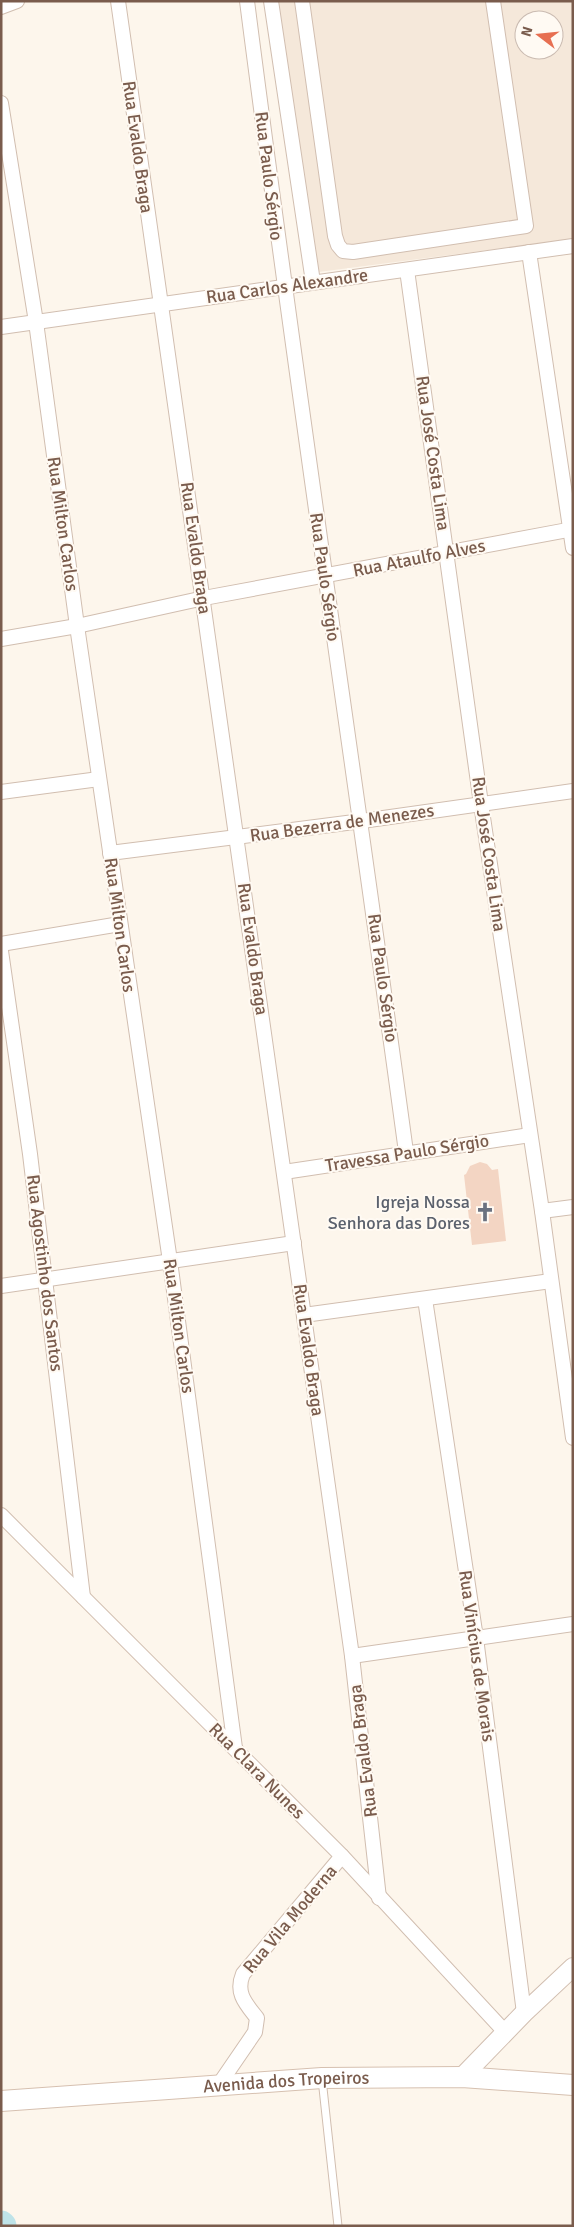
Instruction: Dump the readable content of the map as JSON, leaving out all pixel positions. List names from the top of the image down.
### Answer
{
  "streets": {
    "main road": ["Avenida dos Tropeiros"],
    "street": [
      "Rua Evaldo Braga",
      "Rua Paulo Sérgio",
      "Rua Carlos Alexandre",
      "Rua José Costa Lima",
      "Rua Milton Carlos",
      "Rua Ataulfo Alves",
      "Rua Bezerra de Menezes",
      "Travessa Paulo Sérgio",
      "Rua Agostinho dos Santos",
      "Rua Vinícius de Morais",
      "Rua Clara Nunes",
      "Rua Vila Moderna"
    ]
  },
  "crossings": [
    ["Rua Evaldo Braga", "Rua Carlos Alexandre"],
    ["Rua Evaldo Braga", "Rua Ataulfo Alves"],
    ["Rua Evaldo Braga", "Rua Bezerra de Menezes"],
    ["Rua Evaldo Braga", "Travessa Paulo Sérgio"],
    ["Rua Evaldo Braga", "Rua Clara Nunes"],
    ["Rua Paulo Sérgio", "Rua Carlos Alexandre"],
    ["Rua Paulo Sérgio", "Rua Ataulfo Alves"],
    ["Rua Paulo Sérgio", "Rua Bezerra de Menezes"],
    ["Rua Paulo Sérgio", "Travessa Paulo Sérgio"],
    ["Rua Carlos Alexandre", "Rua José Costa Lima"],
    ["Rua Carlos Alexandre", "Rua Milton Carlos"],
    ["Rua José Costa Lima", "Rua Ataulfo Alves"],
    ["Rua José Costa Lima", "Rua Bezerra de Menezes"],
    ["Rua José Costa Lima", "Travessa Paulo Sérgio"],
    ["Rua Milton Carlos", "Rua Ataulfo Alves"],
    ["Rua Milton Carlos", "Rua Bezerra de Menezes"],
    ["Rua Milton Carlos", "Rua Clara Nunes"],
    ["Rua Agostinho dos Santos", "Rua Clara Nunes"],
    ["Rua Clara Nunes", "Rua Vila Moderna"],
    ["Rua Vila Moderna", "Avenida dos Tropeiros"]
  ],
  "places": {
    "church": ["Igreja Nossa Senhora das Dores"]
  },
  "north": "left"
}
